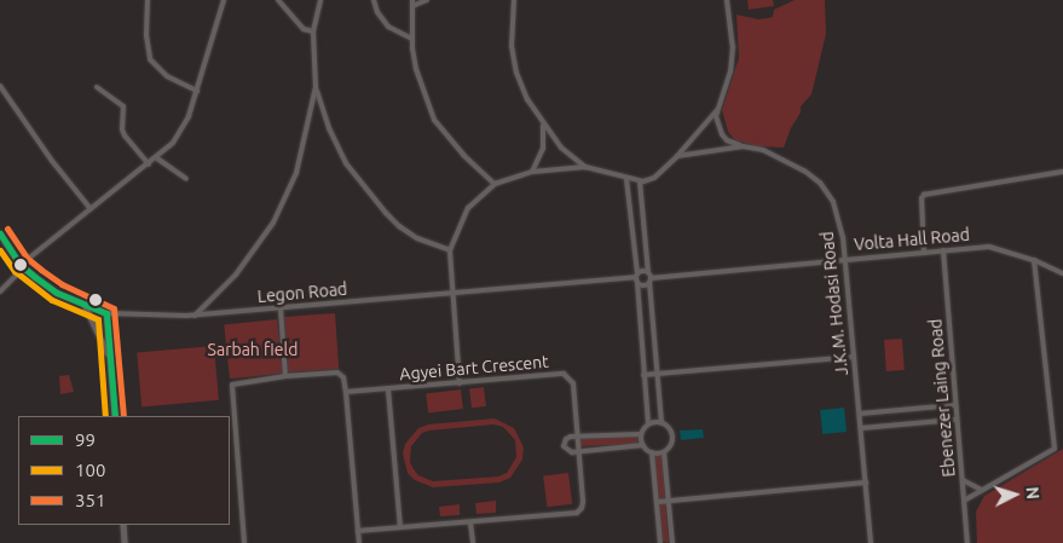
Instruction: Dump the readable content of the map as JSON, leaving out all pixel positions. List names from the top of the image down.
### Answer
{
  "streets": {
    "street": [
      "Volta Hall Road",
      "Legon Road",
      "J.K.M. Hodasi Road",
      "Agyei Bart Crescent",
      "Ebenezer Laing Road"
    ]
  },
  "crossings": [
    ["Volta Hall Road", "Legon Road"],
    ["Volta Hall Road", "J.K.M. Hodasi Road"],
    ["Volta Hall Road", "Ebenezer Laing Road"]
  ],
  "parks": ["Sarbah field"],
  "lines": ["transit line 351", "transit line 99", "transit line 100"],
  "legend": ["99", "100", "351"],
  "north": "right"
}
